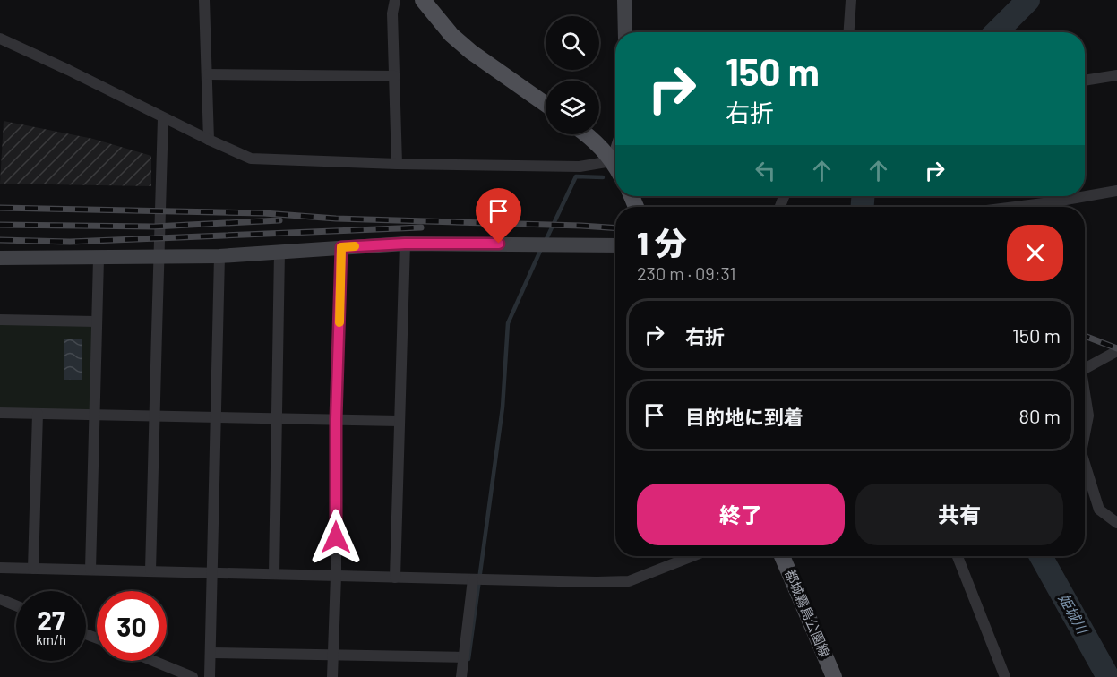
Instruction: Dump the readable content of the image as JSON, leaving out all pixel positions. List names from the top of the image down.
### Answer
{
  "streets": {
    "main road": ["都城霧島公園線"]
  },
  "water": ["姫城川"],
  "page": {
    "turn": ["150 m", "右折"],
    "heading": ["1 分", "230 m · 09:31"],
    "list": [
      {
        "name": "右折",
        "value": "150 m"
      },
      {
        "name": "目的地に到着",
        "value": "80 m"
      }
    ],
    "buttons": ["終了", "共有"],
    "speed": "27 km/h",
    "limit": "30"
  }
}
